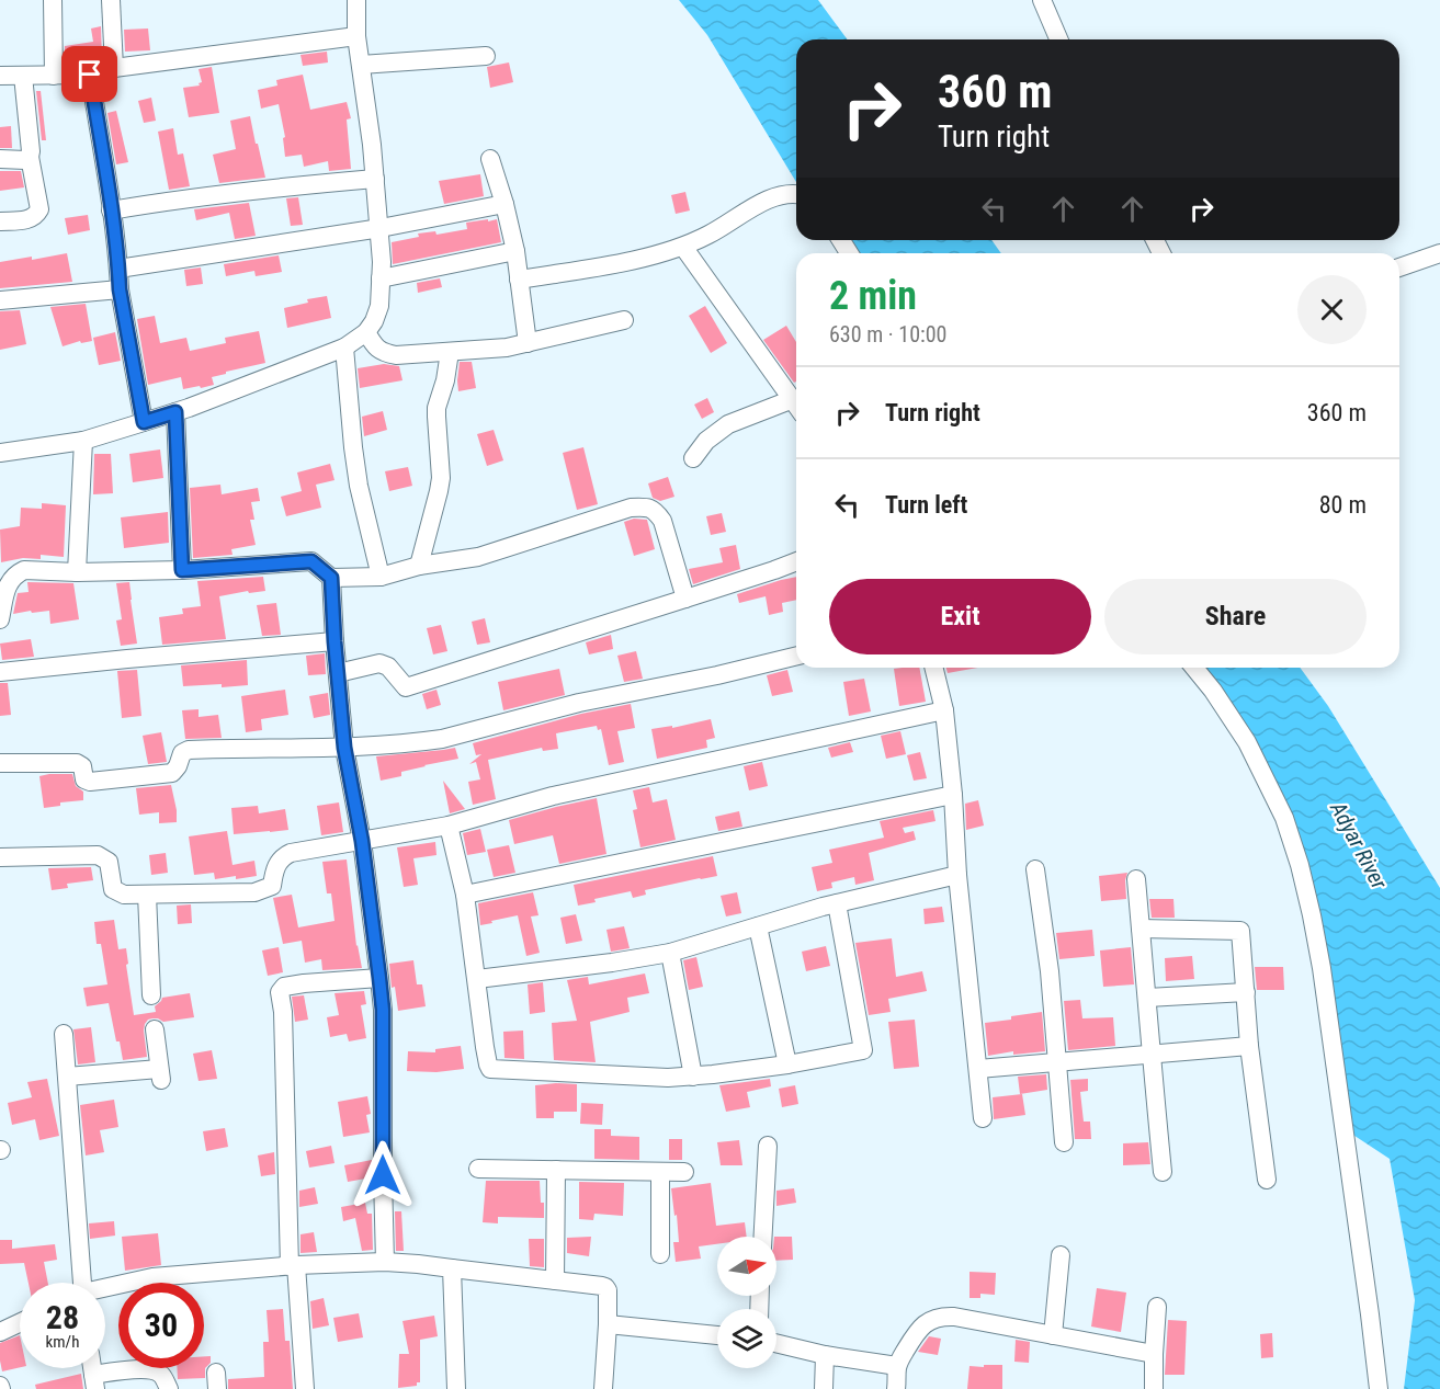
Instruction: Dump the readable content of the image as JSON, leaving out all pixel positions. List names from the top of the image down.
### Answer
{
  "water": ["Adyar River"],
  "north": "right",
  "page": {
    "turn": ["360 m", "Turn right"],
    "heading": ["2 min", "630 m · 10:00"],
    "list": [
      {
        "name": "Turn right",
        "value": "360 m"
      },
      {
        "name": "Turn left",
        "value": "80 m"
      }
    ],
    "buttons": ["Exit", "Share"],
    "speed": "28 km/h",
    "limit": "30"
  }
}
